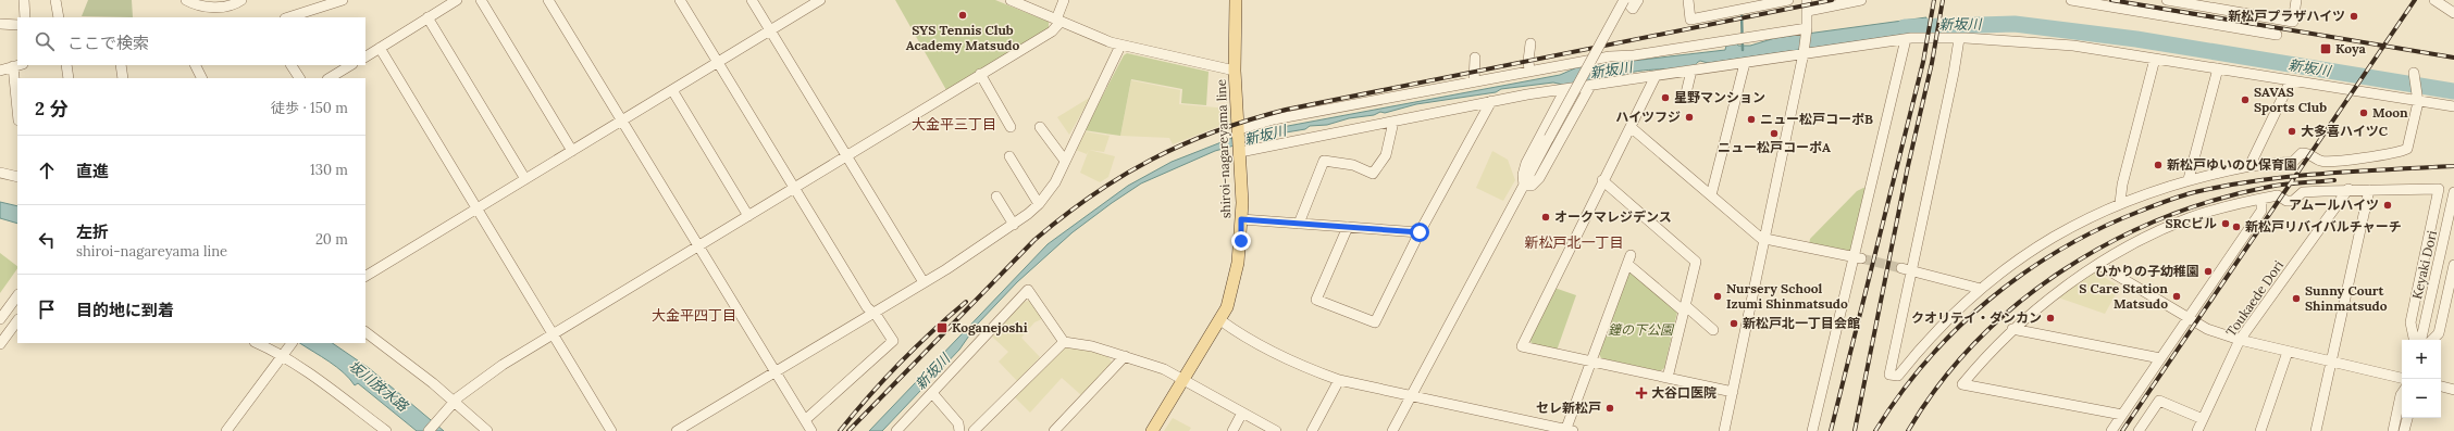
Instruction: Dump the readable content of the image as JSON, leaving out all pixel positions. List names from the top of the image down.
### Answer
{
  "streets": {
    "main road": ["shiroi-nagareyama line"],
    "street": ["Keyaki Dori", "Toukaede Dori"]
  },
  "districts": ["大金平三丁目", "新松戸北一丁目", "大金平四丁目"],
  "water": ["新坂川", "坂川放水路"],
  "parks": ["鐘の下公園"],
  "places": {
    "other": [
      "SYS Tennis Club Academy Matsudo",
      "新松戸プラザハイツ",
      "星野マンション",
      "SAVAS Sports Club",
      "Moon",
      "ハイツフジ",
      "ニュー松戸コーポB",
      "大多喜ハイツC",
      "ニュー松戸コーポA",
      "新松戸ゆいのひ保育園",
      "アムールハイツ",
      "オークマレジデンス",
      "SRCビル",
      "新松戸リバイバルチャーチ",
      "ひかりの子幼稚園",
      "Nursery School Izumi Shinmatsudo",
      "S Care Station Matsudo",
      "Sunny Court Shinmatsudo",
      "クオリテイ・ダンカン",
      "新松戸北一丁目会館",
      "セレ新松戸"
    ],
    "transit": ["Koya", "Koganejoshi"],
    "health": ["大谷口医院"]
  },
  "page": {
    "search": "ここで検索",
    "heading": ["2 分", "徒歩 · 150 m"],
    "list": [
      ["直進", "130 m"],
      ["左折", "shiroi-nagareyama line", "20 m"],
      "目的地に到着"
    ],
    "map_buttons": ["+", "−"]
  }
}
